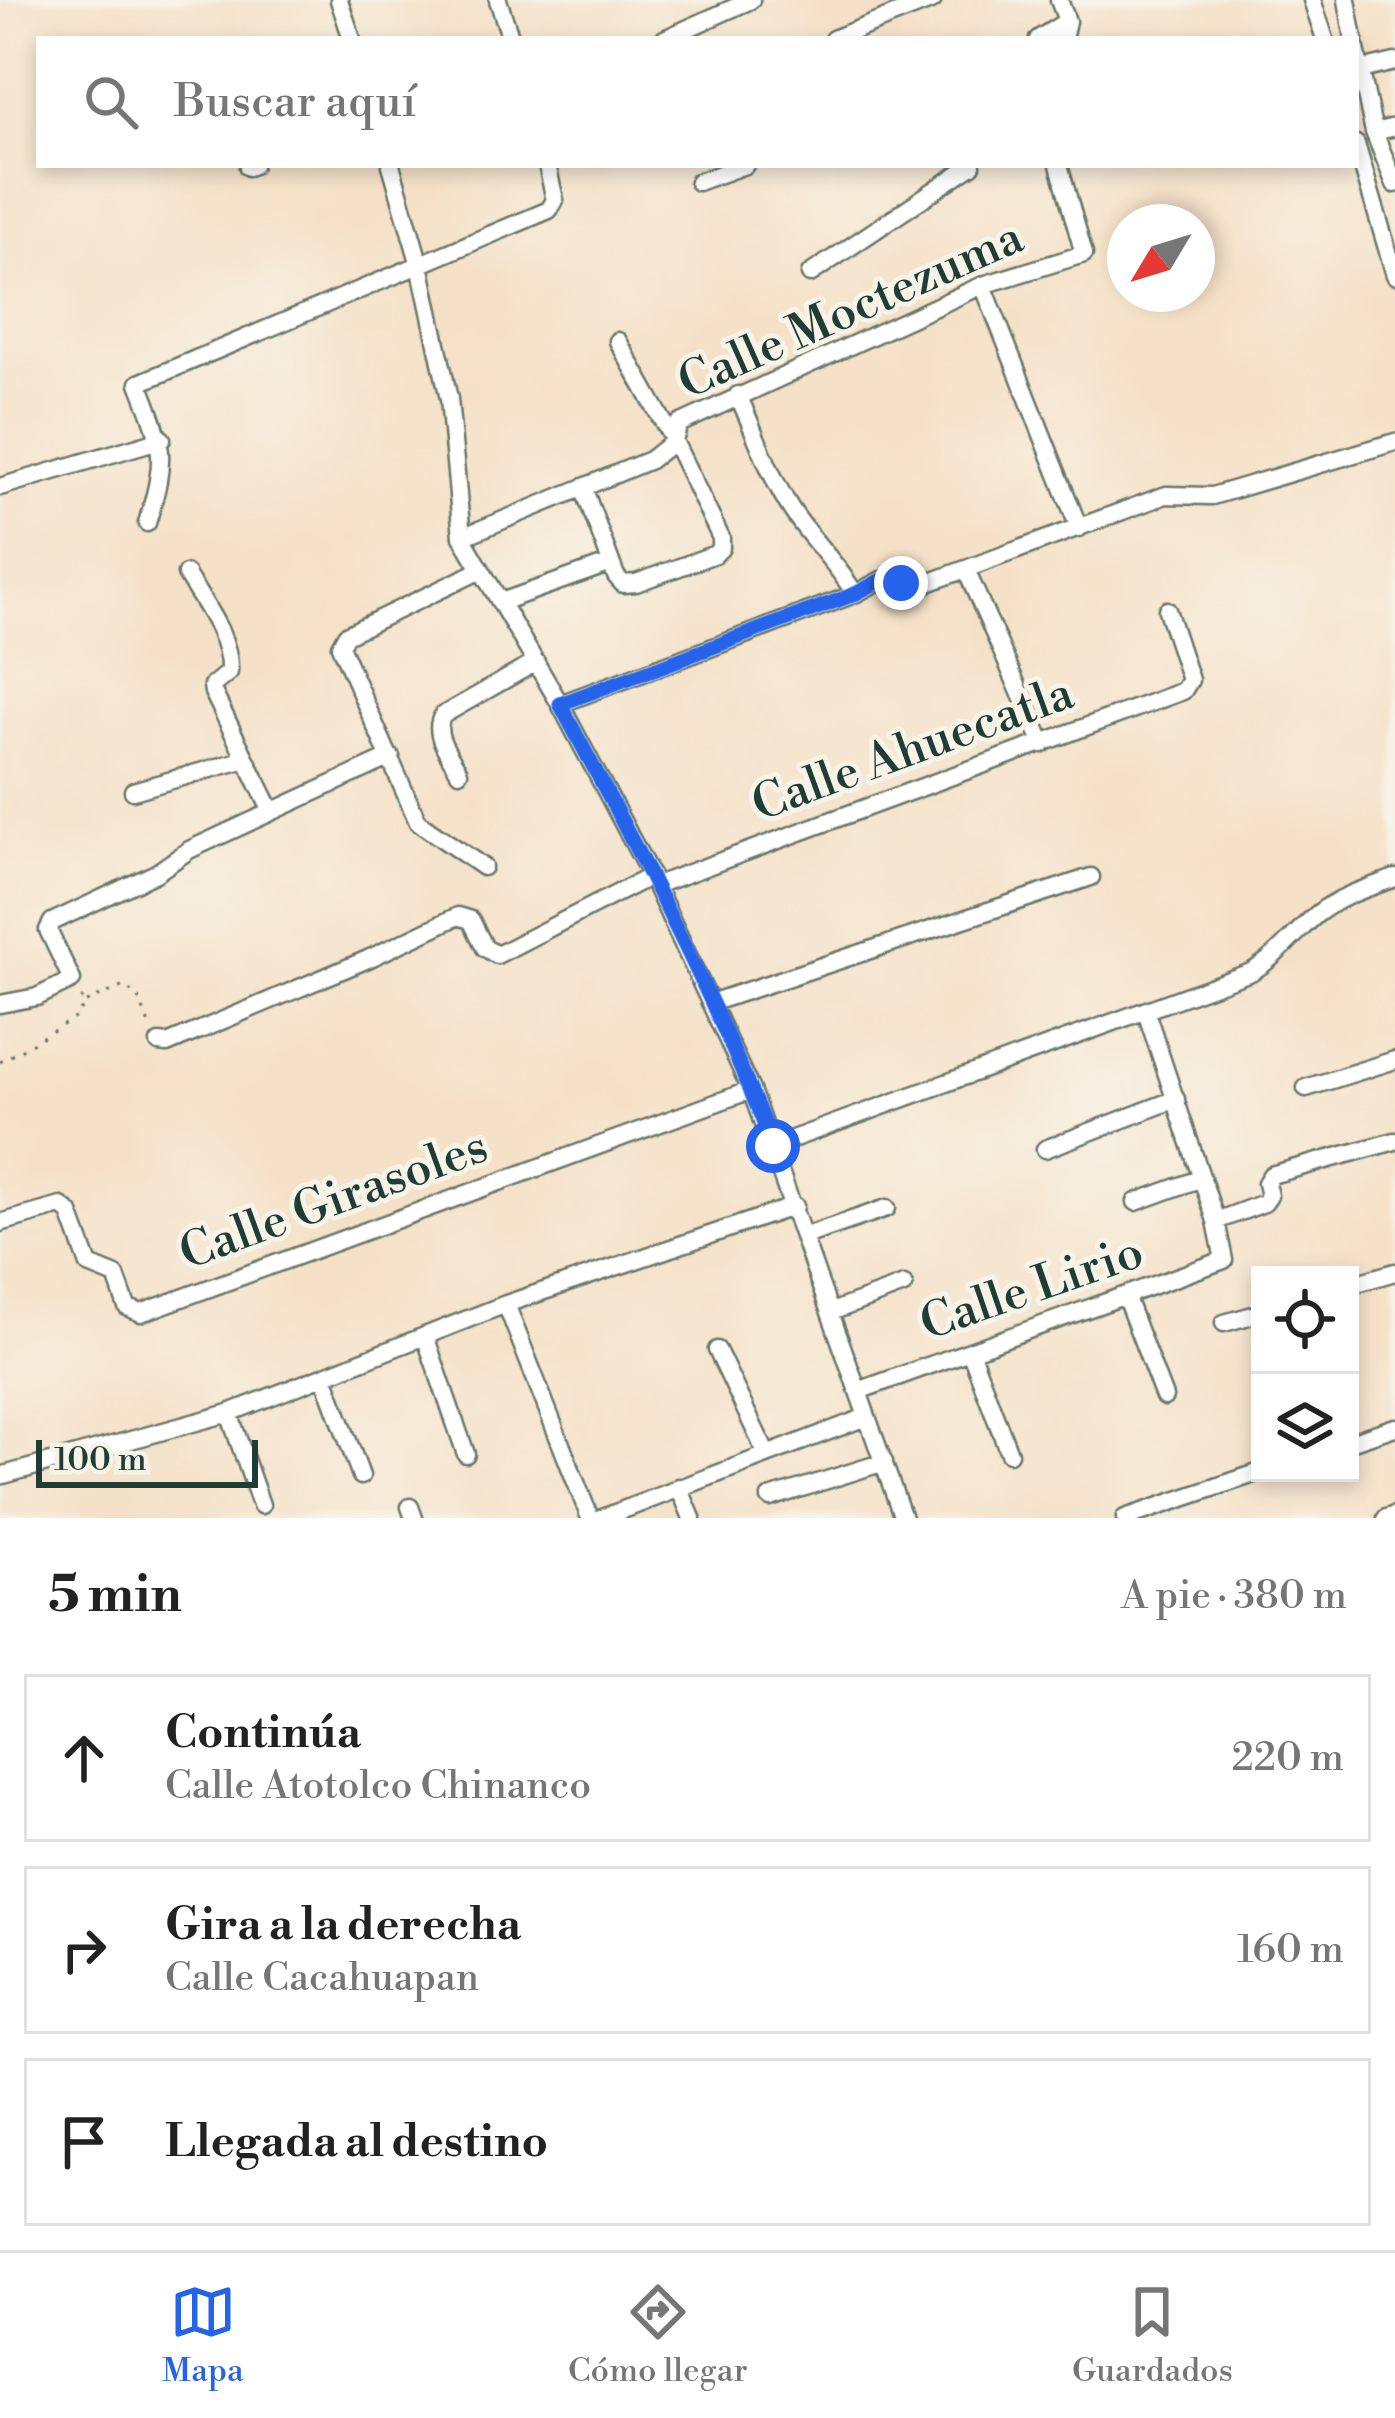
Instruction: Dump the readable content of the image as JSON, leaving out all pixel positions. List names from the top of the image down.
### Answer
{
  "streets": {
    "street": [
      "Calle Moctezuma",
      "Calle Ahuecatla",
      "Calle Girasoles",
      "Calle Lirio"
    ]
  },
  "scale_bar": "100 m",
  "north": "bottom left",
  "page": {
    "search": "Buscar aquí",
    "scale": "100 m",
    "heading": ["5 min", "A pie · 380 m"],
    "list": [
      ["Continúa", "Calle Atotolco Chinanco", "220 m"],
      ["Gira a la derecha", "Calle Cacahuapan", "160 m"],
      "Llegada al destino"
    ],
    "nav": ["Mapa", "Cómo llegar", "Guardados"]
  }
}
